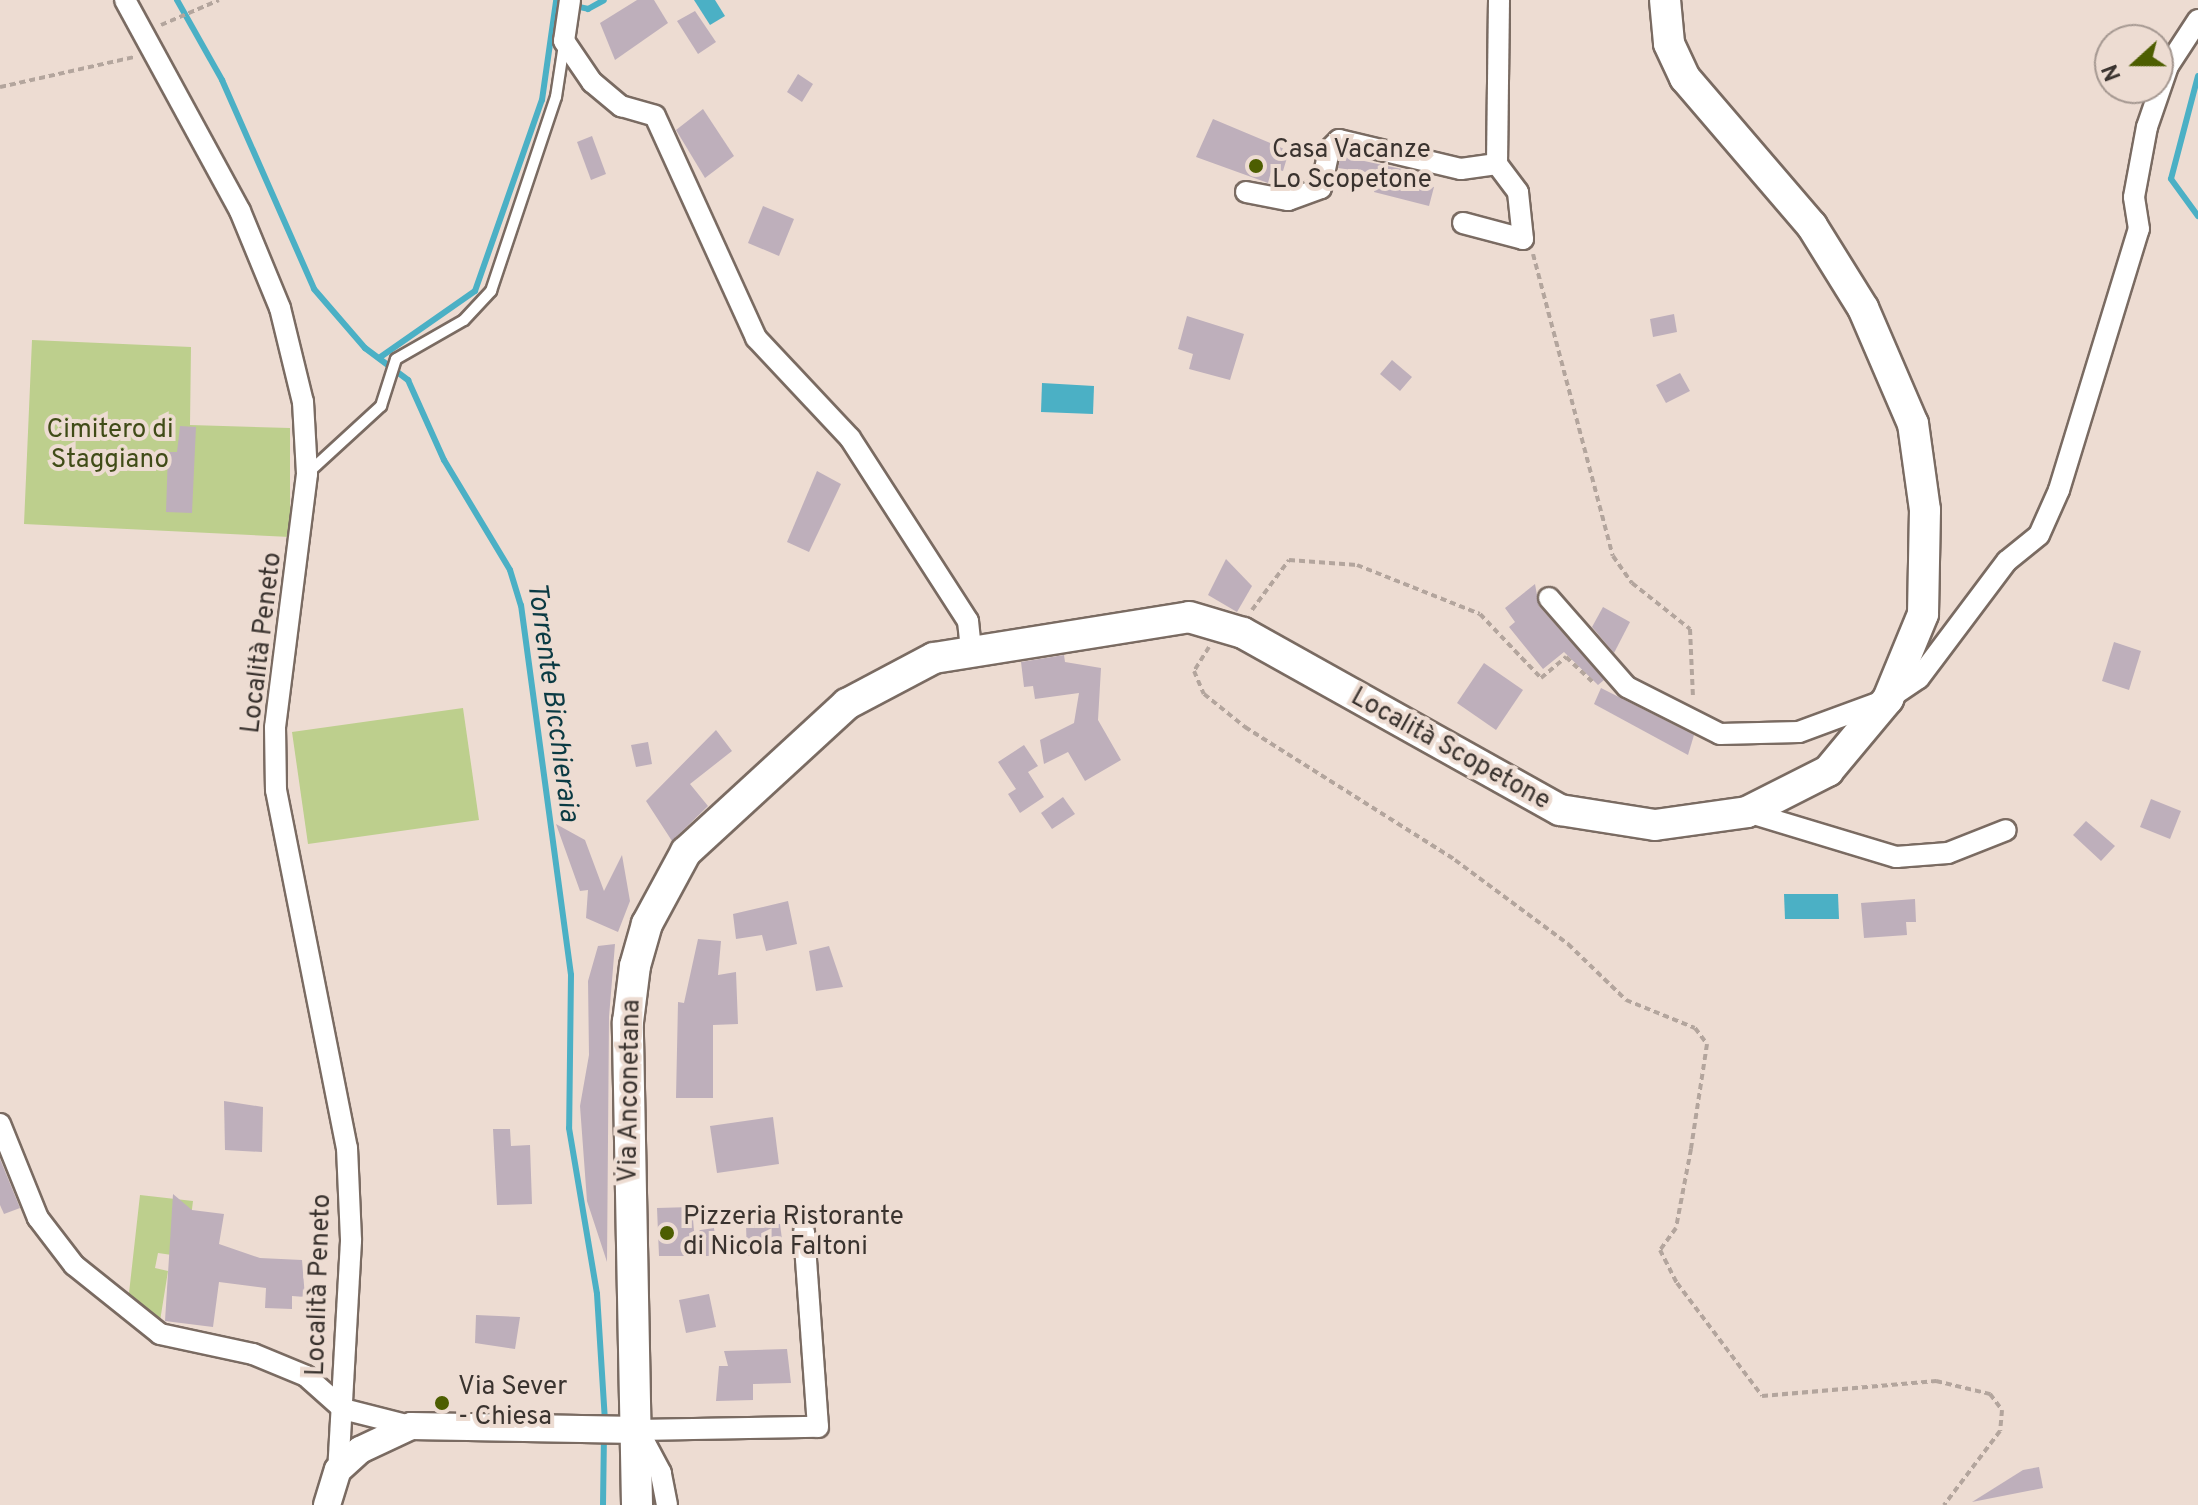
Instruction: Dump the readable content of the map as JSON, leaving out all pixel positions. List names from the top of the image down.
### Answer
{
  "streets": {
    "main road": ["Località Scopetone", "Via Anconetana"],
    "street": ["Località Peneto"]
  },
  "crossings": [
    ["Località Scopetone", "Via Anconetana"]
  ],
  "water": ["Torrente Bicchieraia"],
  "parks": ["Cimitero di Staggiano"],
  "places": ["Casa Vacanze Lo Scopetone", "Pizzeria Ristorante di Nicola Faltoni", "Via Sever - Chiesa"],
  "north": "left"
}
